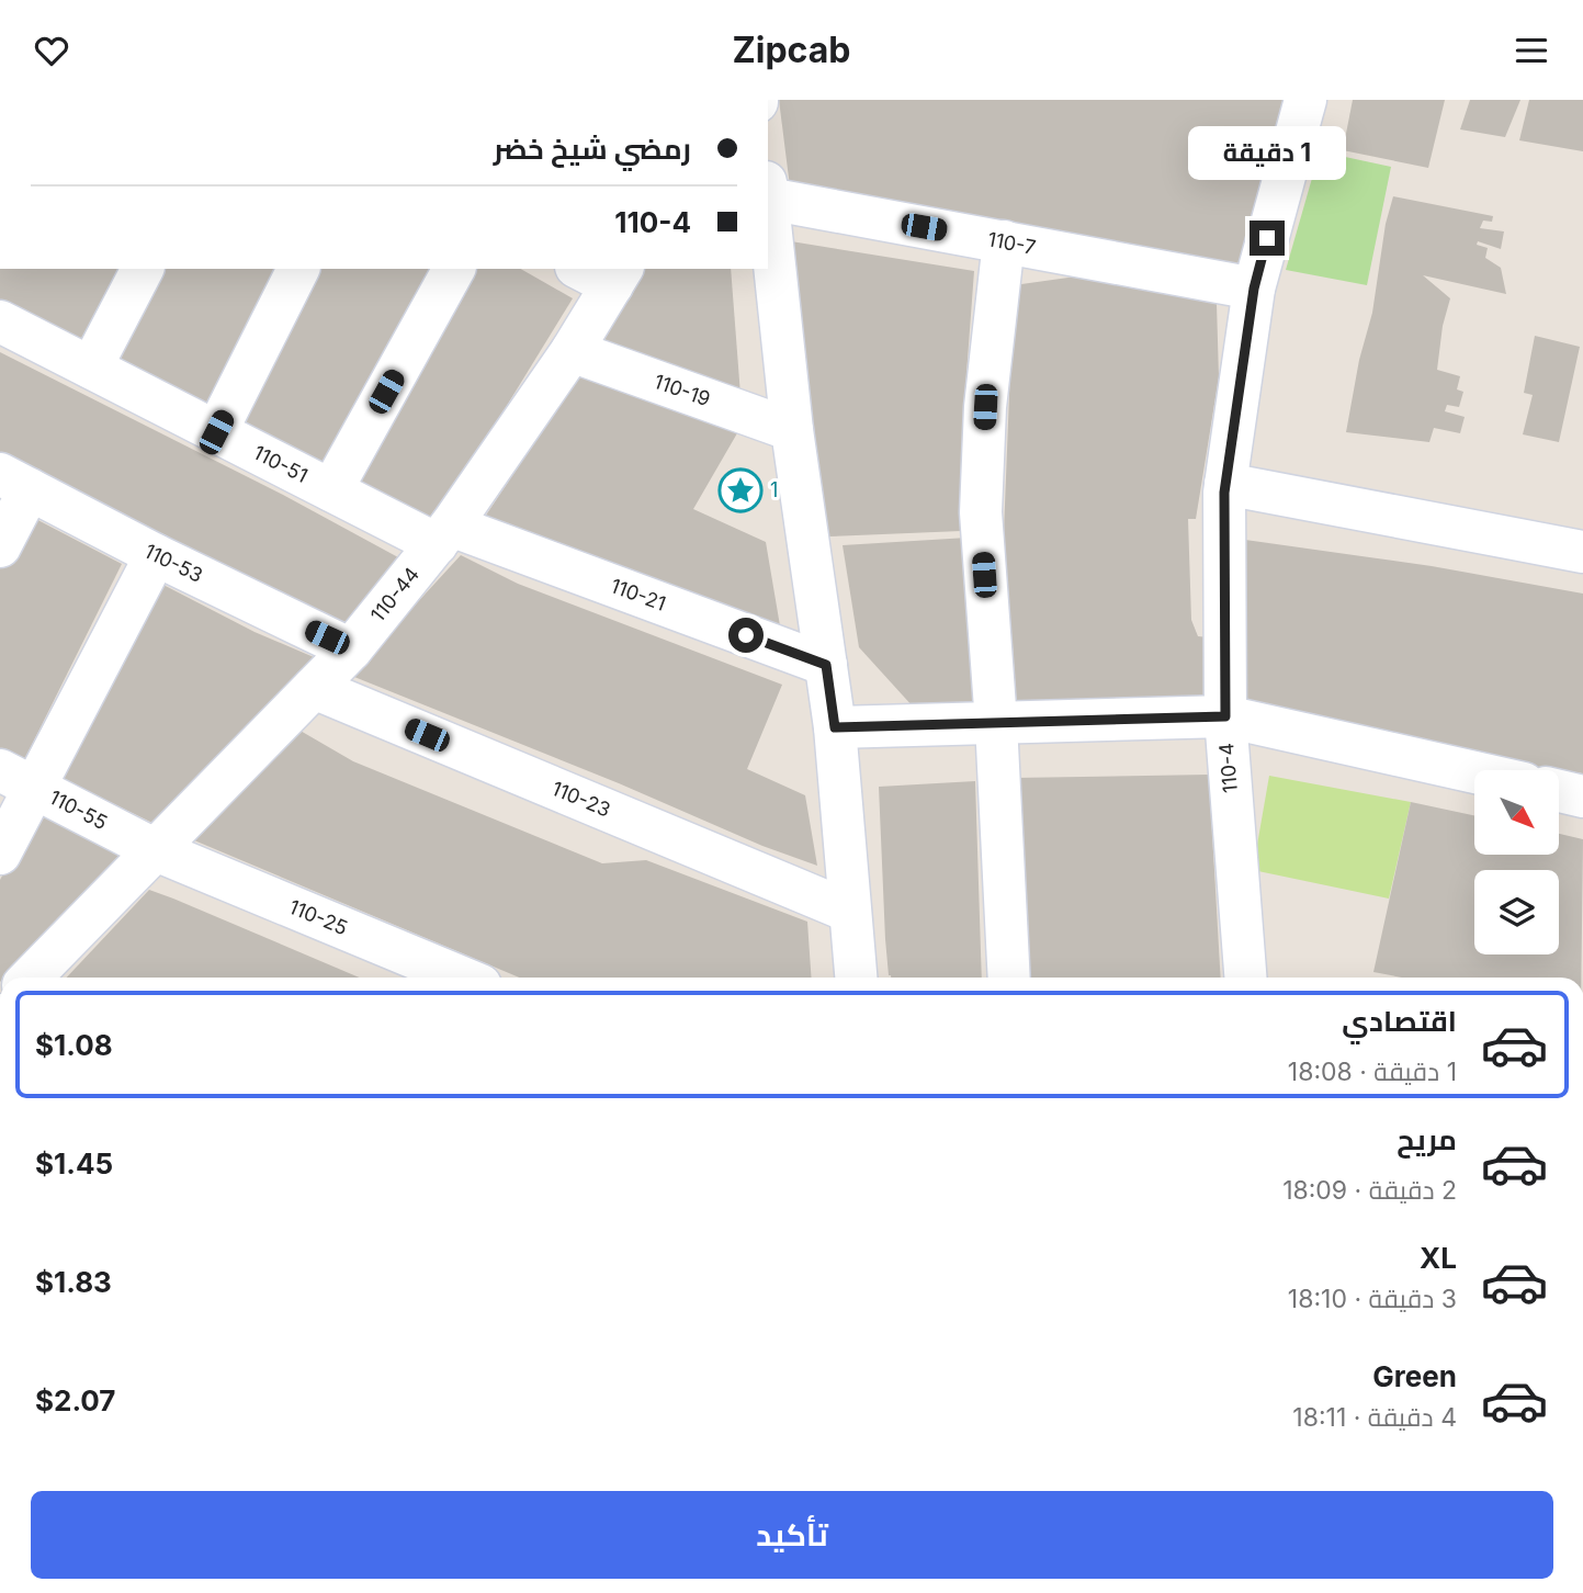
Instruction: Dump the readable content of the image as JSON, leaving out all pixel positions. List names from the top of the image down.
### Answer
{
  "streets": {
    "street": [
      "110-7",
      "110-19",
      "110-51",
      "110-53",
      "110-44",
      "110-21",
      "110-4",
      "110-23",
      "110-55",
      "110-25"
    ]
  },
  "crossings": [
    ["110-7", "110-4"],
    ["110-19", "110-44"],
    ["110-51", "110-44"],
    ["110-51", "110-21"],
    ["110-53", "110-44"],
    ["110-44", "110-21"],
    ["110-44", "110-23"],
    ["110-44", "110-55"],
    ["110-44", "110-25"],
    ["110-55", "110-25"]
  ],
  "places": {
    "place": ["1"]
  },
  "north": "bottom right",
  "page": {
    "header": "Zipcab",
    "banner": ["رمضي شيخ خضر", "110-4"],
    "bubble": "1 دقيقة",
    "list": [
      {
        "name": "اقتصادي",
        "note": "1 دقيقة · 18:08",
        "value": "$1.08"
      },
      {
        "name": "مريح",
        "note": "2 دقيقة · 18:09",
        "value": "$1.45"
      },
      {
        "name": "XL",
        "note": "3 دقيقة · 18:10",
        "value": "$1.83"
      },
      {
        "name": "Green",
        "note": "4 دقيقة · 18:11",
        "value": "$2.07"
      }
    ],
    "buttons": "تأكيد"
  }
}
